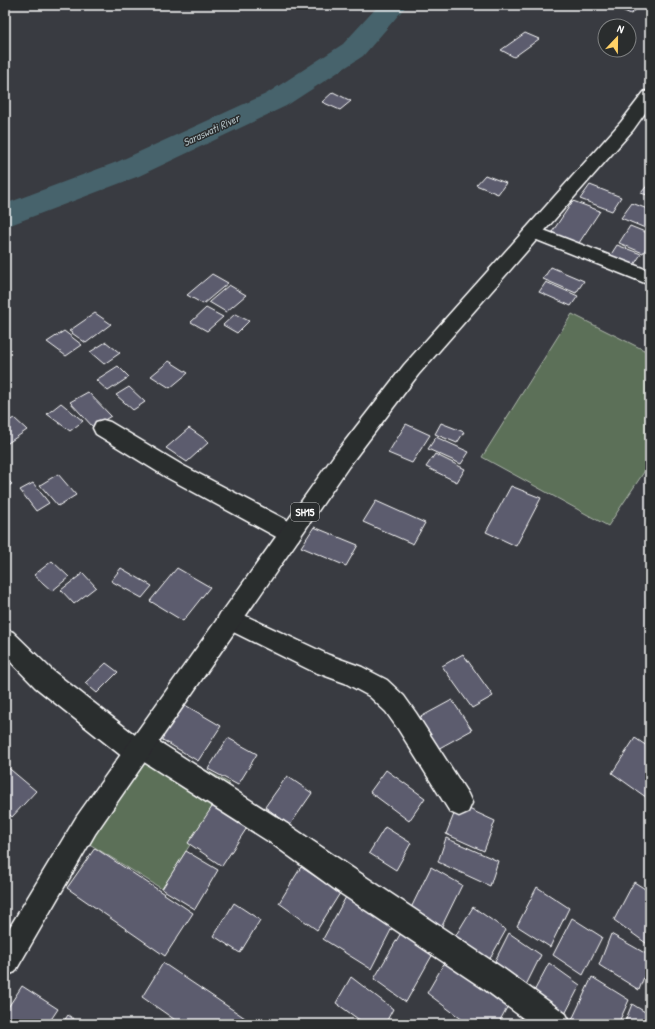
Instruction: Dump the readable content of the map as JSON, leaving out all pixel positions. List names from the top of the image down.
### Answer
{
  "streets": {
    "main road": ["SH15"]
  },
  "water": ["Saraswati River"],
  "north": "top"
}
